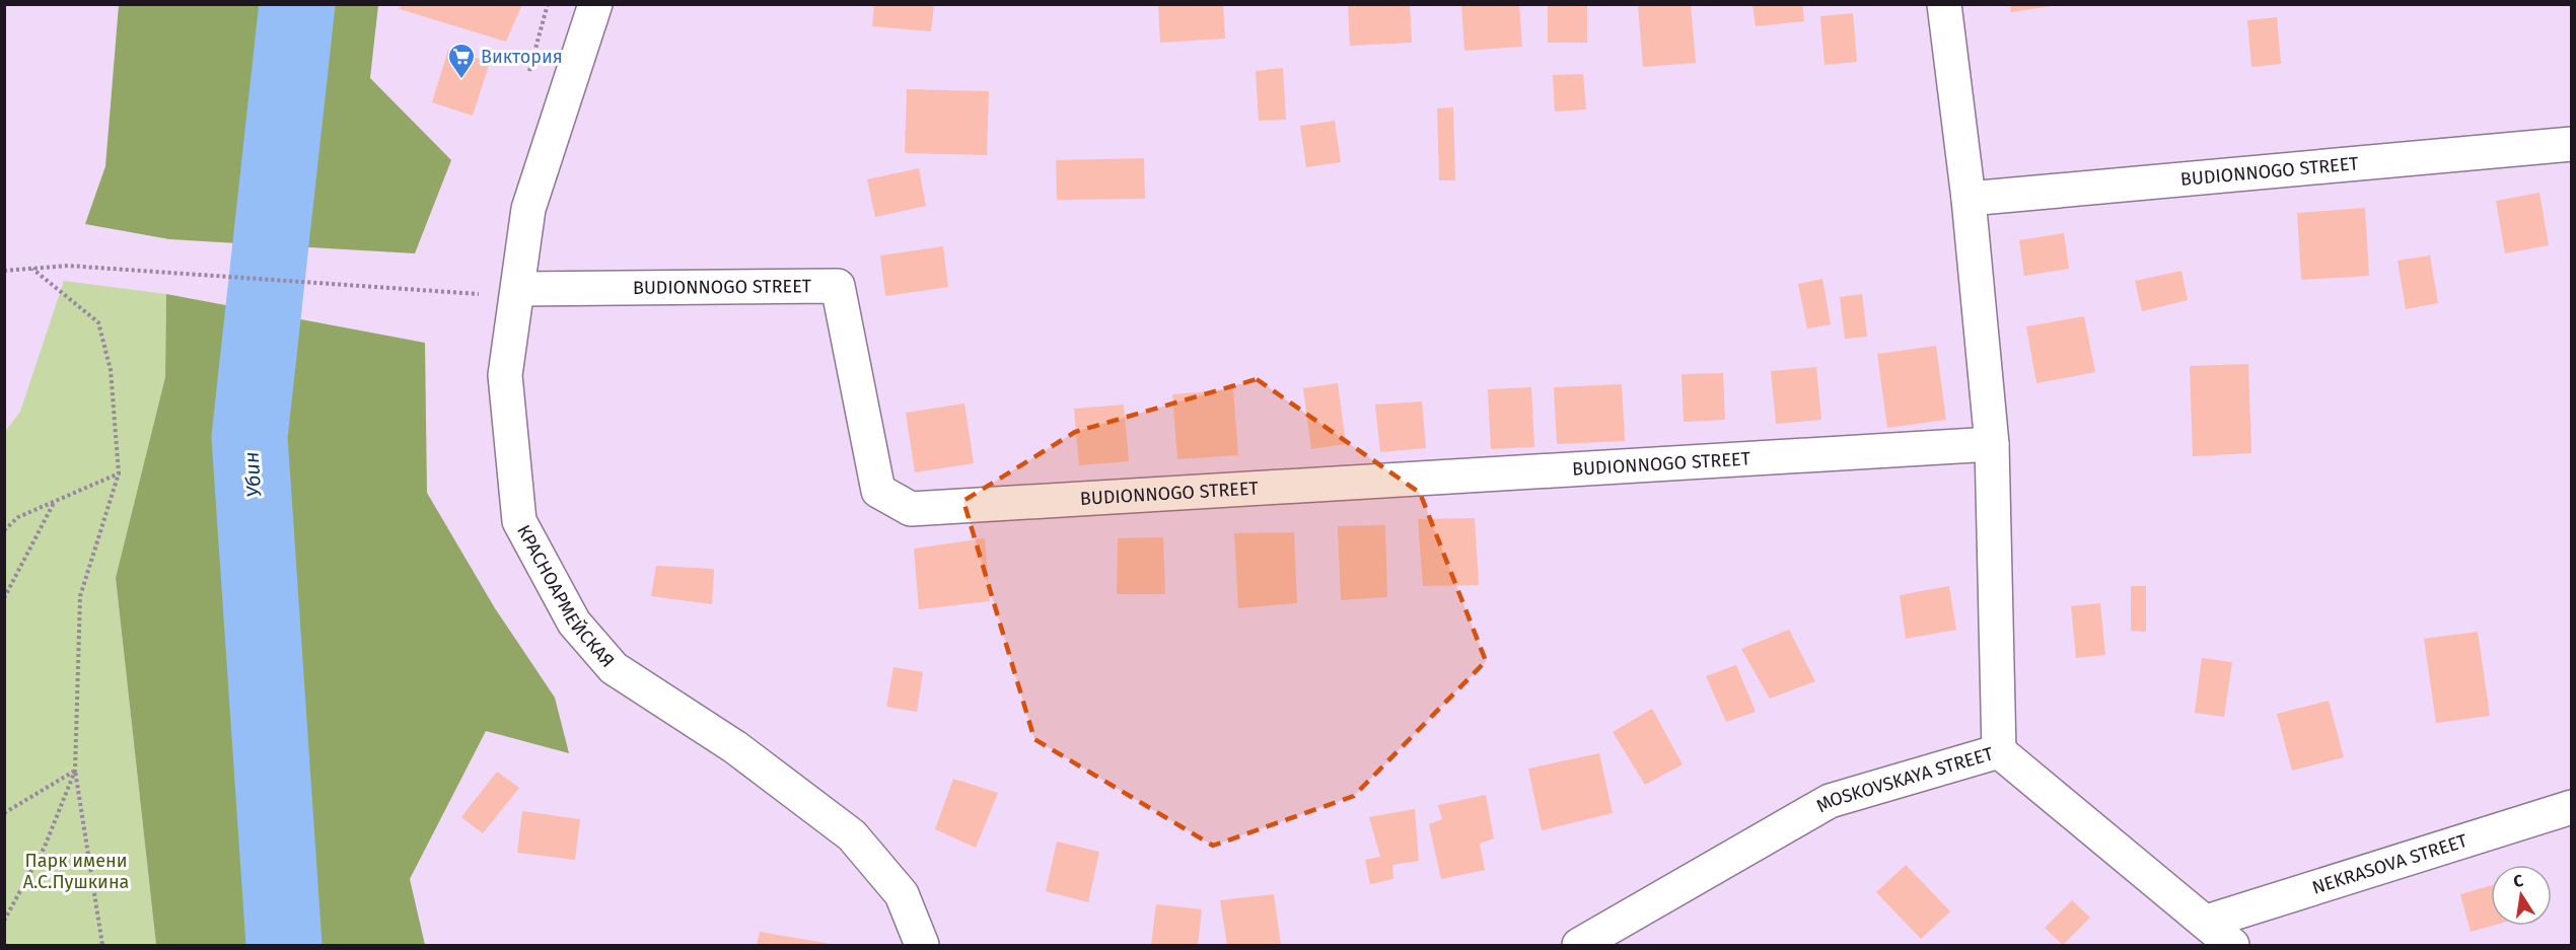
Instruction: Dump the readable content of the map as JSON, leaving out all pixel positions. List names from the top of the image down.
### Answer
{
  "streets": {
    "street": [
      "BUDIONNOGO STREET",
      "КРАСНОАРМЕЙСКАЯ",
      "MOSKOVSKAYA STREET",
      "NEKRASOVA STREET"
    ]
  },
  "crossings": [
    ["BUDIONNOGO STREET", "КРАСНОАРМЕЙСКАЯ"],
    ["MOSKOVSKAYA STREET", "NEKRASOVA STREET"]
  ],
  "water": ["Убин"],
  "parks": ["Парк имени А.С.Пушкина"],
  "places": {
    "supermarket": ["Виктория"]
  },
  "north": "top"
}
